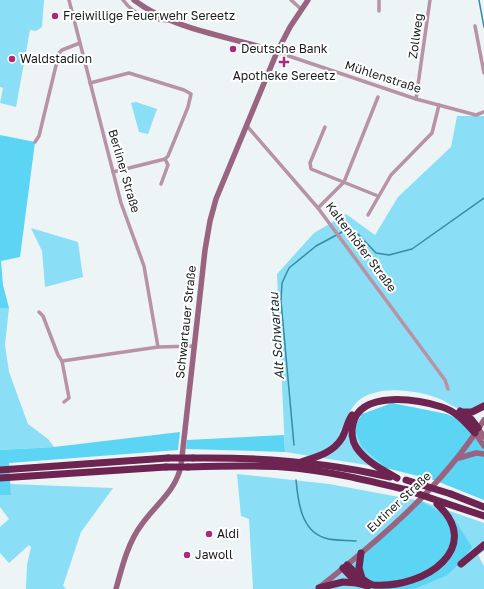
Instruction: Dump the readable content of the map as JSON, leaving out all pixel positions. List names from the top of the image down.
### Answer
{
  "streets": {
    "street": [
      "Zollweg",
      "Mühlenstraße",
      "Berliner Straße",
      "Kaltenhöfer Straße",
      "Schwartauer Straße",
      "Eutiner Straße"
    ]
  },
  "crossings": [
    ["Zollweg", "Mühlenstraße"],
    ["Mühlenstraße", "Schwartauer Straße"],
    ["Kaltenhöfer Straße", "Schwartauer Straße"]
  ],
  "water": ["Alt Schwartau"],
  "places": {
    "other": [
      "Freiwillige Feuerwehr Sereetz",
      "Deutsche Bank",
      "Waldstadion",
      "Aldi",
      "Jawoll"
    ],
    "health": ["Apotheke Sereetz"]
  }
}
